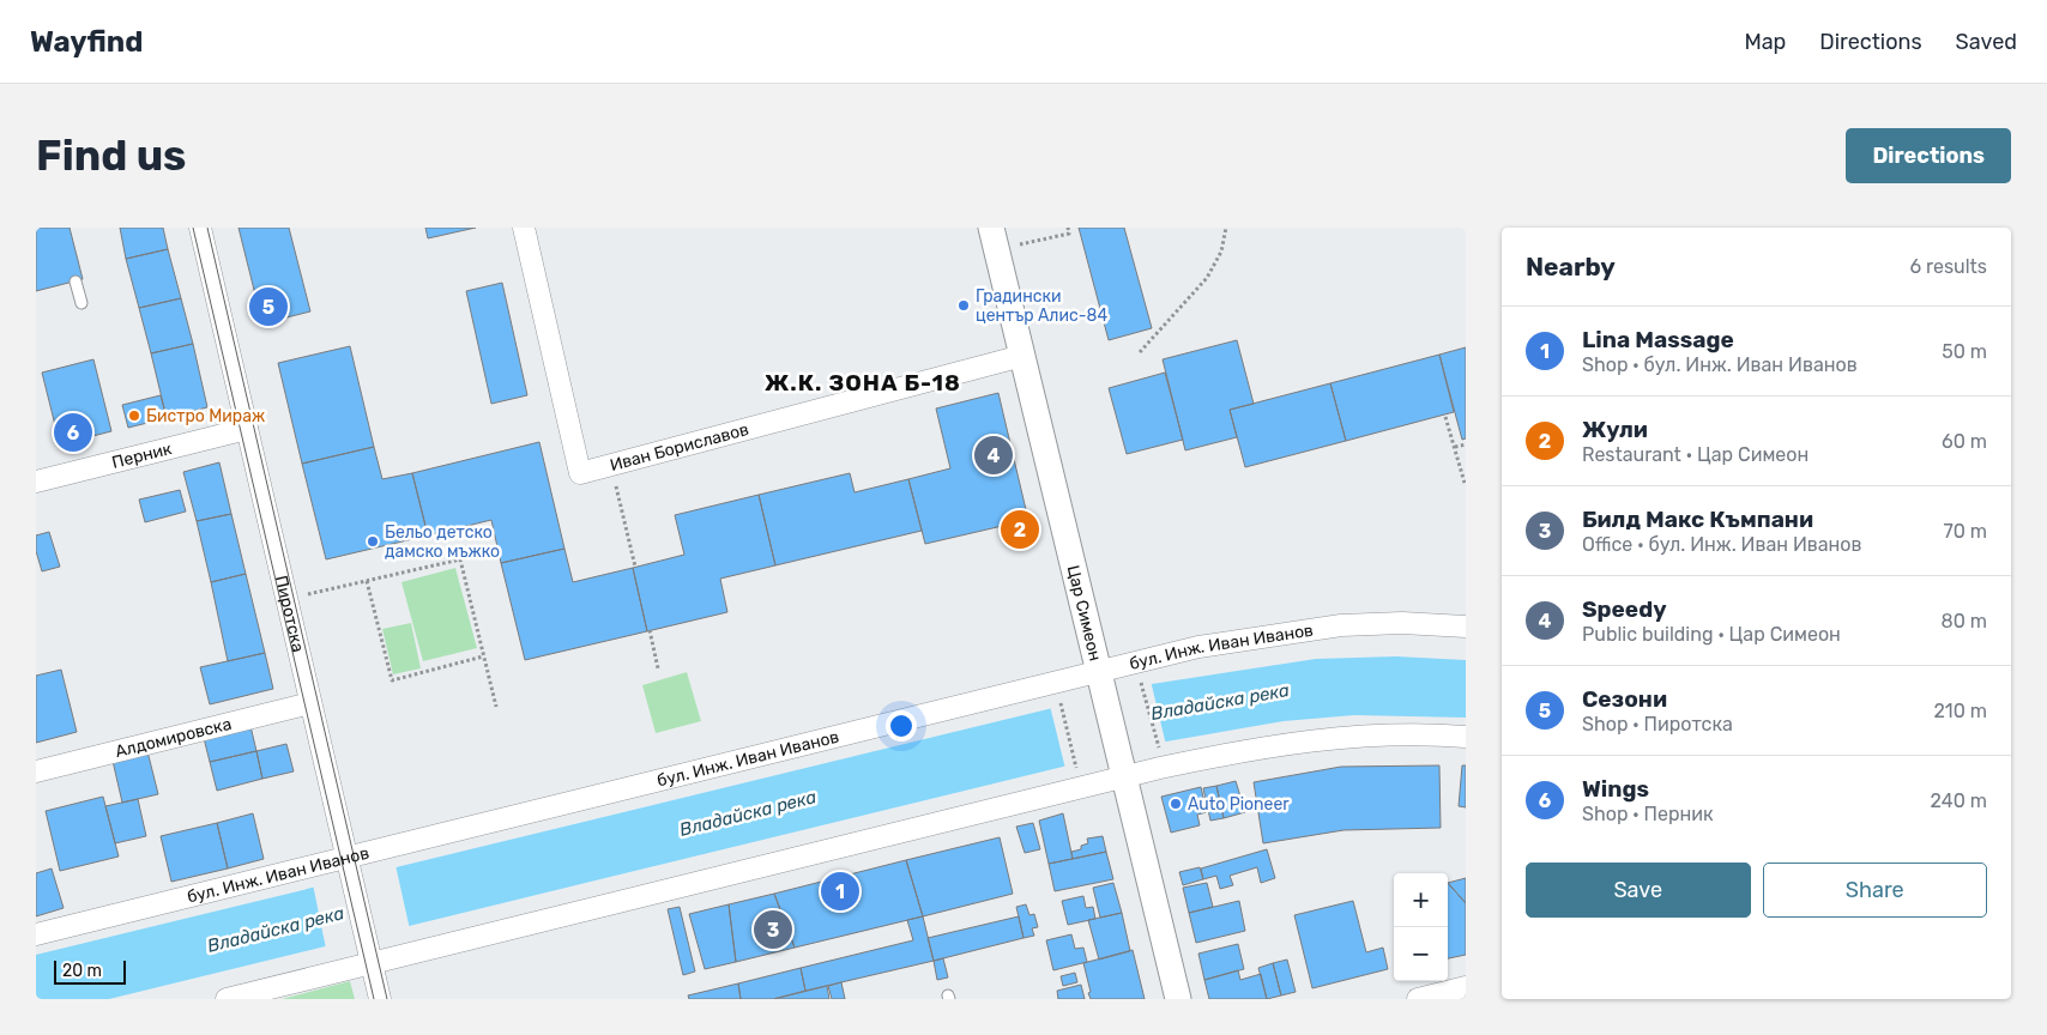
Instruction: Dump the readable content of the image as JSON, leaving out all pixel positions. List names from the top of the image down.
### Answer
{
  "streets": {
    "street": [
      "Иван Бориславов",
      "Перник",
      "Пиротска",
      "Цар Симеон",
      "бул. Инж. Иван Иванов",
      "Алдомировска"
    ]
  },
  "crossings": [
    ["Иван Бориславов", "Цар Симеон"],
    ["Перник", "Пиротска"],
    ["Пиротска", "бул. Инж. Иван Иванов"],
    ["Пиротска", "Алдомировска"],
    ["Цар Симеон", "бул. Инж. Иван Иванов"]
  ],
  "districts": ["Ж.К. ЗОНА Б-18"],
  "water": ["Владайска река"],
  "places": [
    "Градински център Алис-84",
    "Бистро Мираж",
    "Бельо детско дамско мъжко",
    "Auto Pioneer"
  ],
  "scale_bar": "20 m",
  "page": {
    "header": "Wayfind",
    "nav": ["Map", "Directions", "Saved"],
    "buttons": [
      "Directions",
      ["Save", "Share"]
    ],
    "title": "Find us",
    "heading": ["Nearby", "6 results"],
    "pins": [
      "5",
      "6",
      "4",
      "2",
      "1",
      "3"
    ],
    "list": [
      {
        "mark": "1",
        "name": "Lina Massage",
        "note": "Shop · бул. Инж. Иван Иванов",
        "value": "50 m"
      },
      {
        "mark": "2",
        "name": "Жули",
        "note": "Restaurant · Цар Симеон",
        "value": "60 m"
      },
      {
        "mark": "3",
        "name": "Билд Макс Къмпани",
        "note": "Office · бул. Инж. Иван Иванов",
        "value": "70 m"
      },
      {
        "mark": "4",
        "name": "Speedy",
        "note": "Public building · Цар Симеон",
        "value": "80 m"
      },
      {
        "mark": "5",
        "name": "Сезони",
        "note": "Shop · Пиротска",
        "value": "210 m"
      },
      {
        "mark": "6",
        "name": "Wings",
        "note": "Shop · Перник",
        "value": "240 m"
      }
    ],
    "map_buttons": ["+", "−"],
    "scale": "20 m"
  }
}
